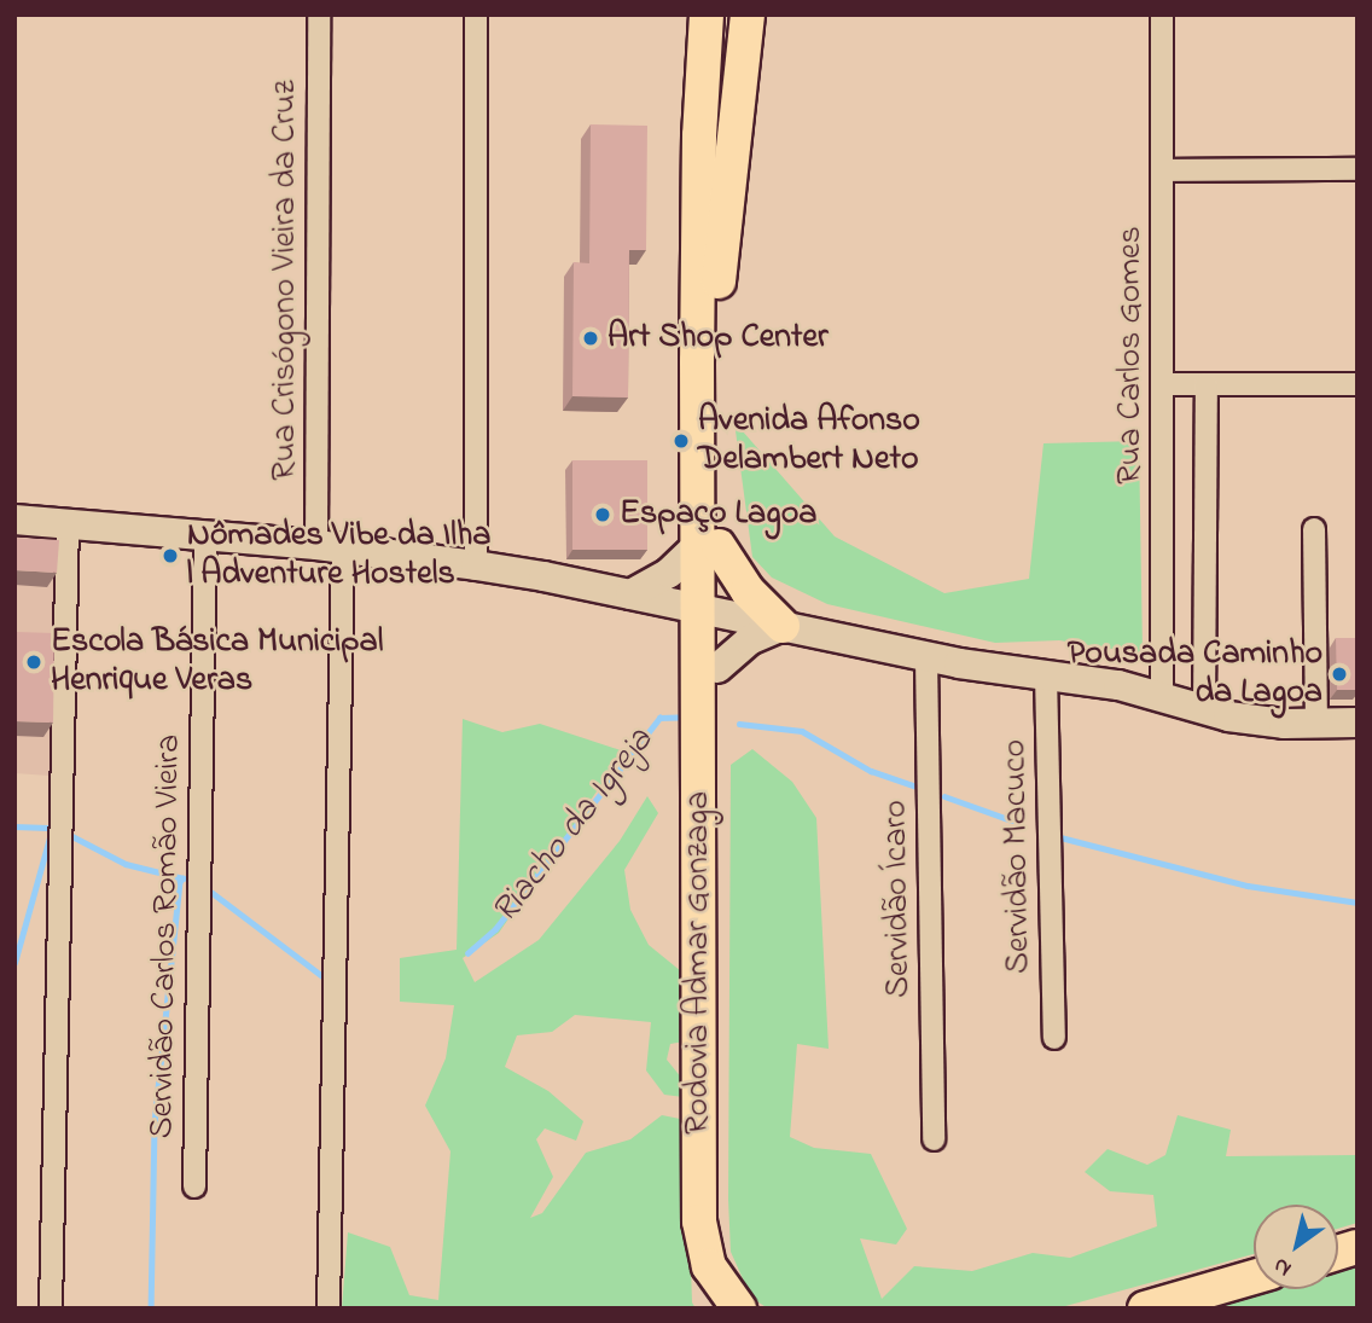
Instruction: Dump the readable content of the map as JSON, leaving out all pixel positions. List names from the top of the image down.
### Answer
{
  "streets": {
    "main road": ["Rodovia Admar Gonzaga"],
    "street": [
      "Rua Crisógono Vieira da Cruz",
      "Rua Carlos Gomes",
      "Servidão Macuco",
      "Servidão Ícaro",
      "Servidão Carlos Romão Vieira"
    ]
  },
  "water": ["Riacho da Igreja"],
  "places": [
    "Art Shop Center",
    "Avenida Afonso Delambert Neto",
    "Espaço Lagoa",
    "Nômades Vibe da Ilha | Adventure Hostels",
    "Escola Básica Municipal Henrique Veras",
    "Pousada Caminho da Lagoa"
  ],
  "north": "bottom left"
}
